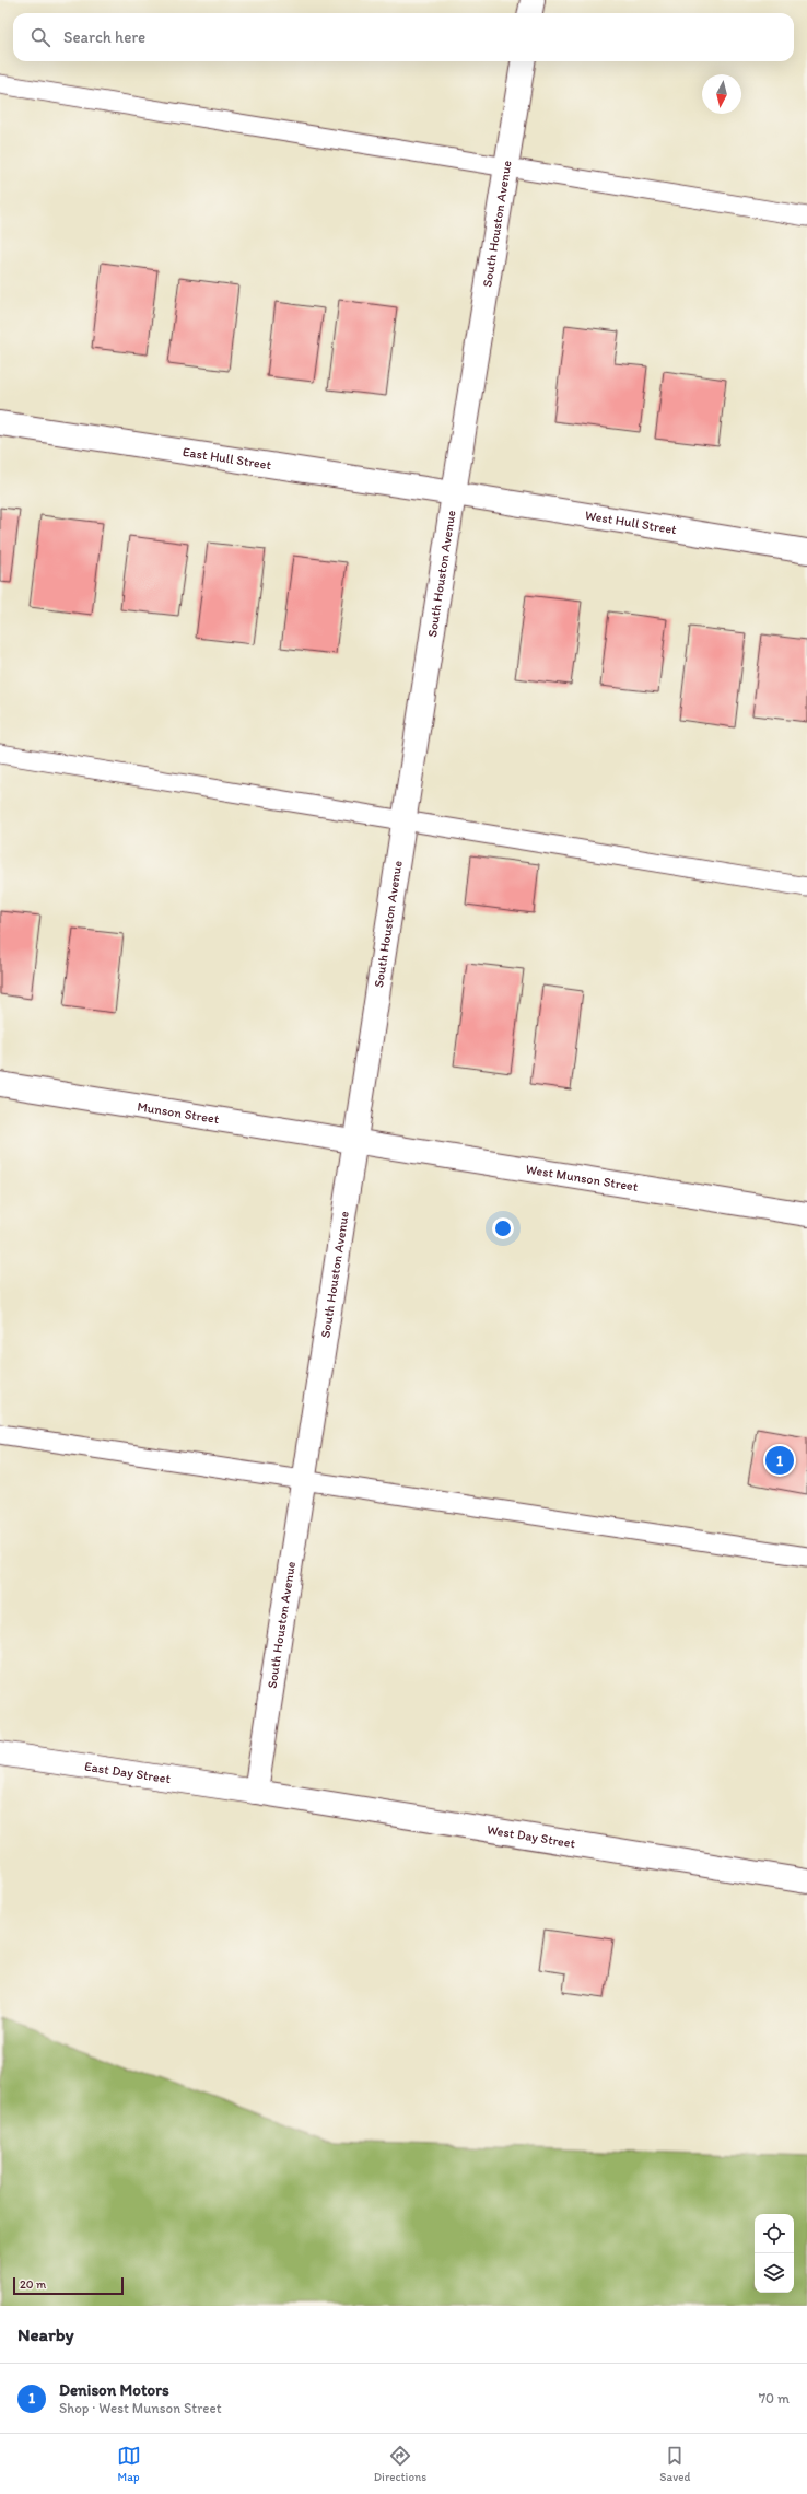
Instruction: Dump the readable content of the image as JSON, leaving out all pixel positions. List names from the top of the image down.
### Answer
{
  "streets": {
    "street": [
      "South Houston Avenue",
      "East Hull Street",
      "West Hull Street",
      "Munson Street",
      "West Munson Street",
      "East Day Street",
      "West Day Street"
    ]
  },
  "crossings": [
    ["South Houston Avenue", "East Hull Street"],
    ["South Houston Avenue", "West Hull Street"],
    ["South Houston Avenue", "Munson Street"],
    ["South Houston Avenue", "West Munson Street"],
    ["South Houston Avenue", "East Day Street"],
    ["South Houston Avenue", "West Day Street"],
    ["East Hull Street", "West Hull Street"],
    ["Munson Street", "West Munson Street"],
    ["East Day Street", "West Day Street"]
  ],
  "scale_bar": "20 m",
  "north": "bottom",
  "page": {
    "search": "Search here",
    "pins": "1",
    "scale": "20 m",
    "heading": "Nearby",
    "list": [
      {
        "mark": "1",
        "name": "Denison Motors",
        "note": "Shop · West Munson Street",
        "value": "70 m"
      }
    ],
    "nav": ["Map", "Directions", "Saved"]
  }
}
